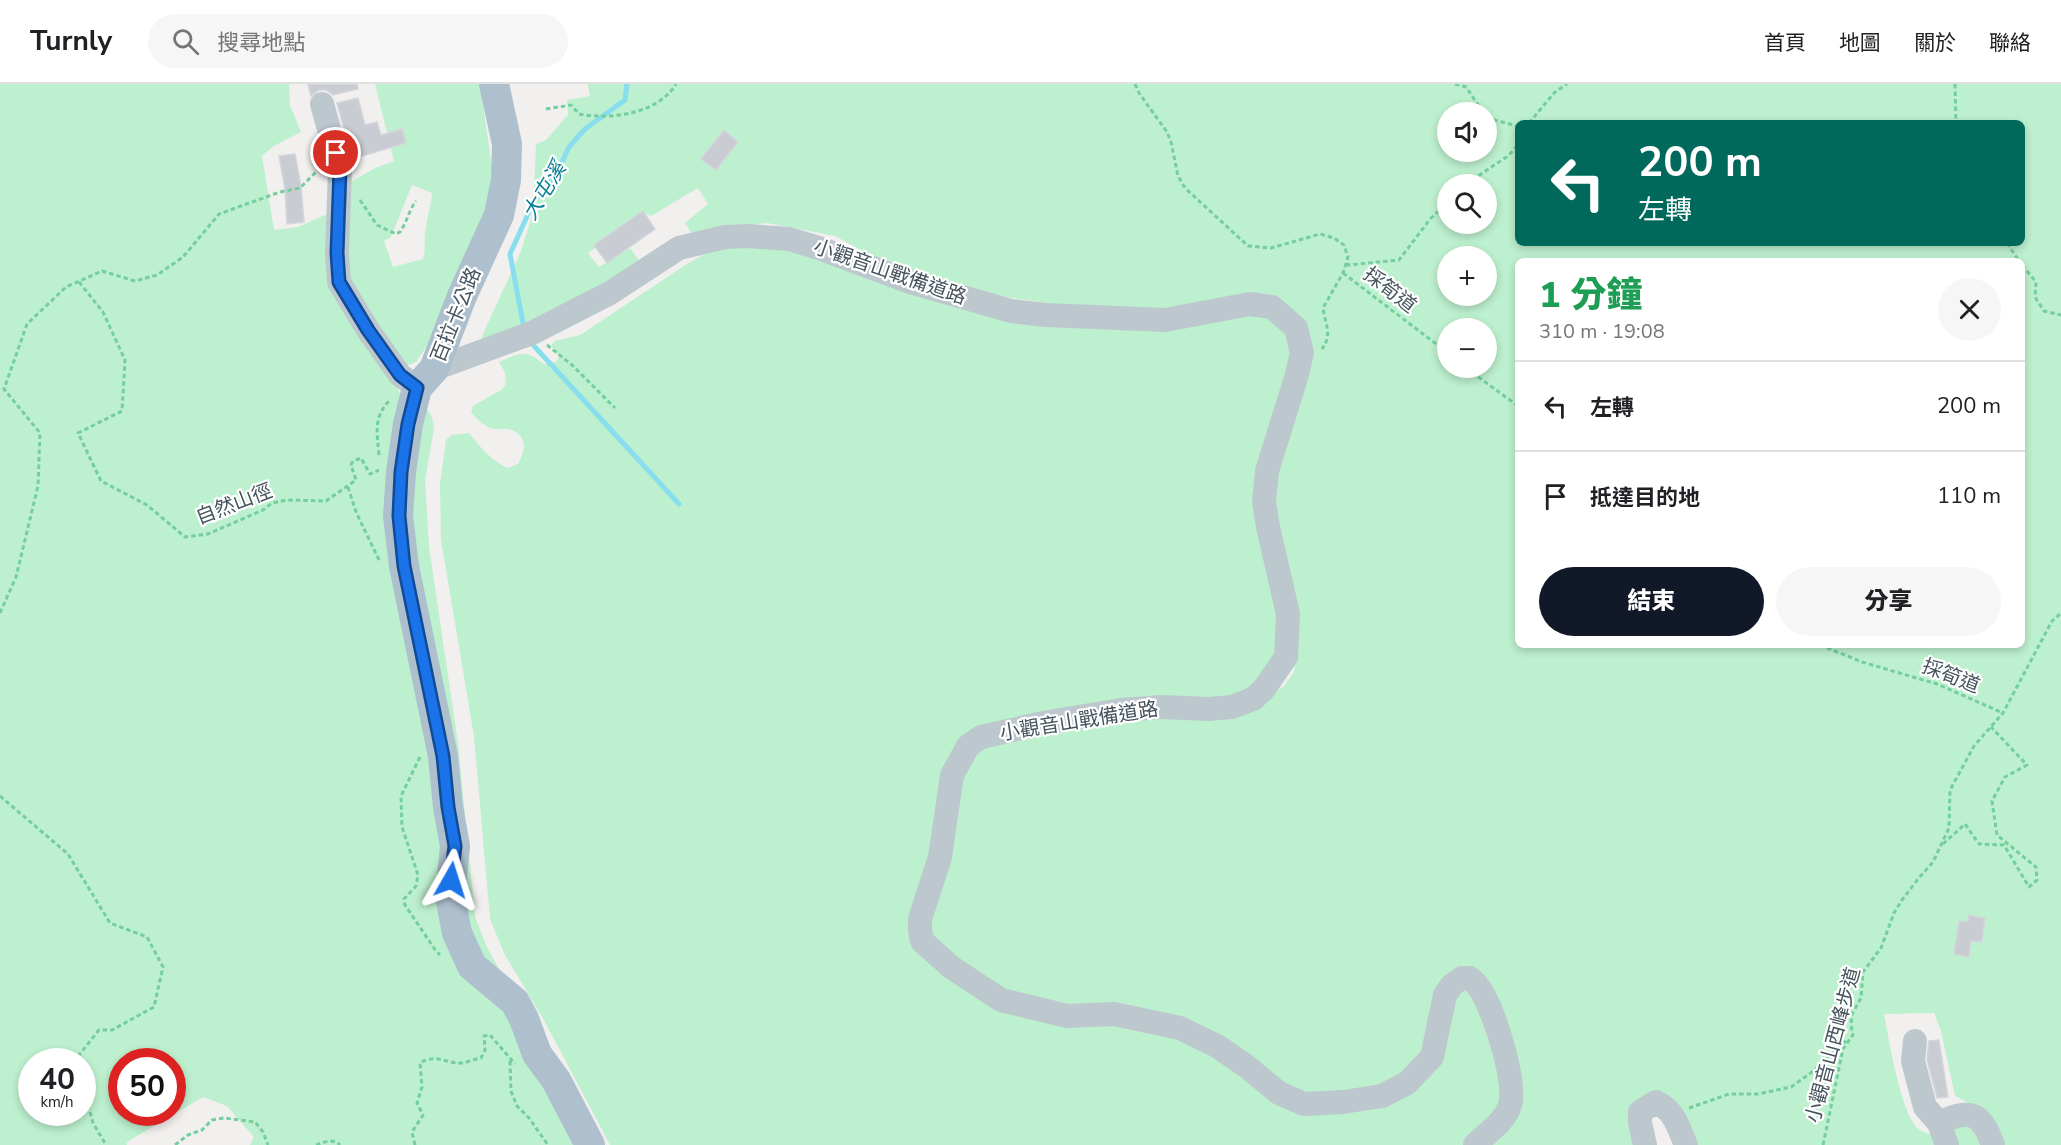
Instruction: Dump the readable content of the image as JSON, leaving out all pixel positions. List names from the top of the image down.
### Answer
{
  "streets": {
    "main road": ["百拉卡公路"],
    "street": ["小觀音山戰備道路"],
    "path": ["採筍道", "自然山徑", "小觀音山西峰步道"]
  },
  "crossings": [
    ["小觀音山戰備道路", "百拉卡公路"],
    ["採筍道", "小觀音山西峰步道"]
  ],
  "water": ["大屯溪"],
  "page": {
    "header": "Turnly",
    "search": "搜尋地點",
    "nav": [
      "首頁",
      "地圖",
      "關於",
      "聯絡"
    ],
    "map_buttons": ["+", "−"],
    "turn": ["200 m", "左轉"],
    "heading": ["1 分鐘", "310 m · 19:08"],
    "list": [
      {
        "name": "左轉",
        "value": "200 m"
      },
      {
        "name": "抵達目的地",
        "value": "110 m"
      }
    ],
    "buttons": ["結束", "分享"],
    "speed": "40 km/h",
    "limit": "50"
  }
}
